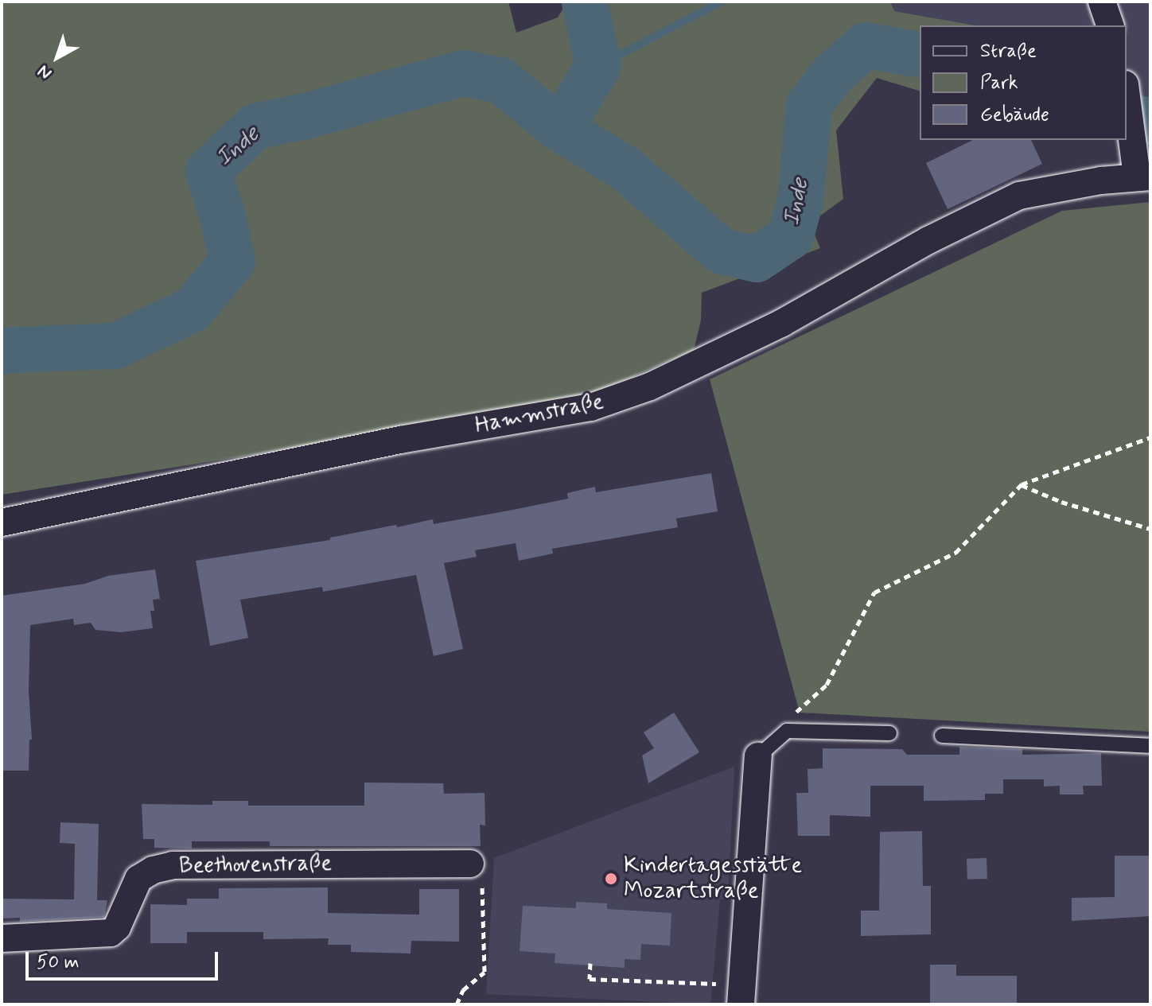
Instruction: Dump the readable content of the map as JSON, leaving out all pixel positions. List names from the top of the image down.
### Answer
{
  "streets": {
    "street": ["Hammstraße", "Beethovenstraße"]
  },
  "water": ["Inde"],
  "places": ["Kindertagesstätte Mozartstraße"],
  "legend": ["Straße", "Park", "Gebäude"],
  "scale_bar": "50 m",
  "north": "bottom left"
}
